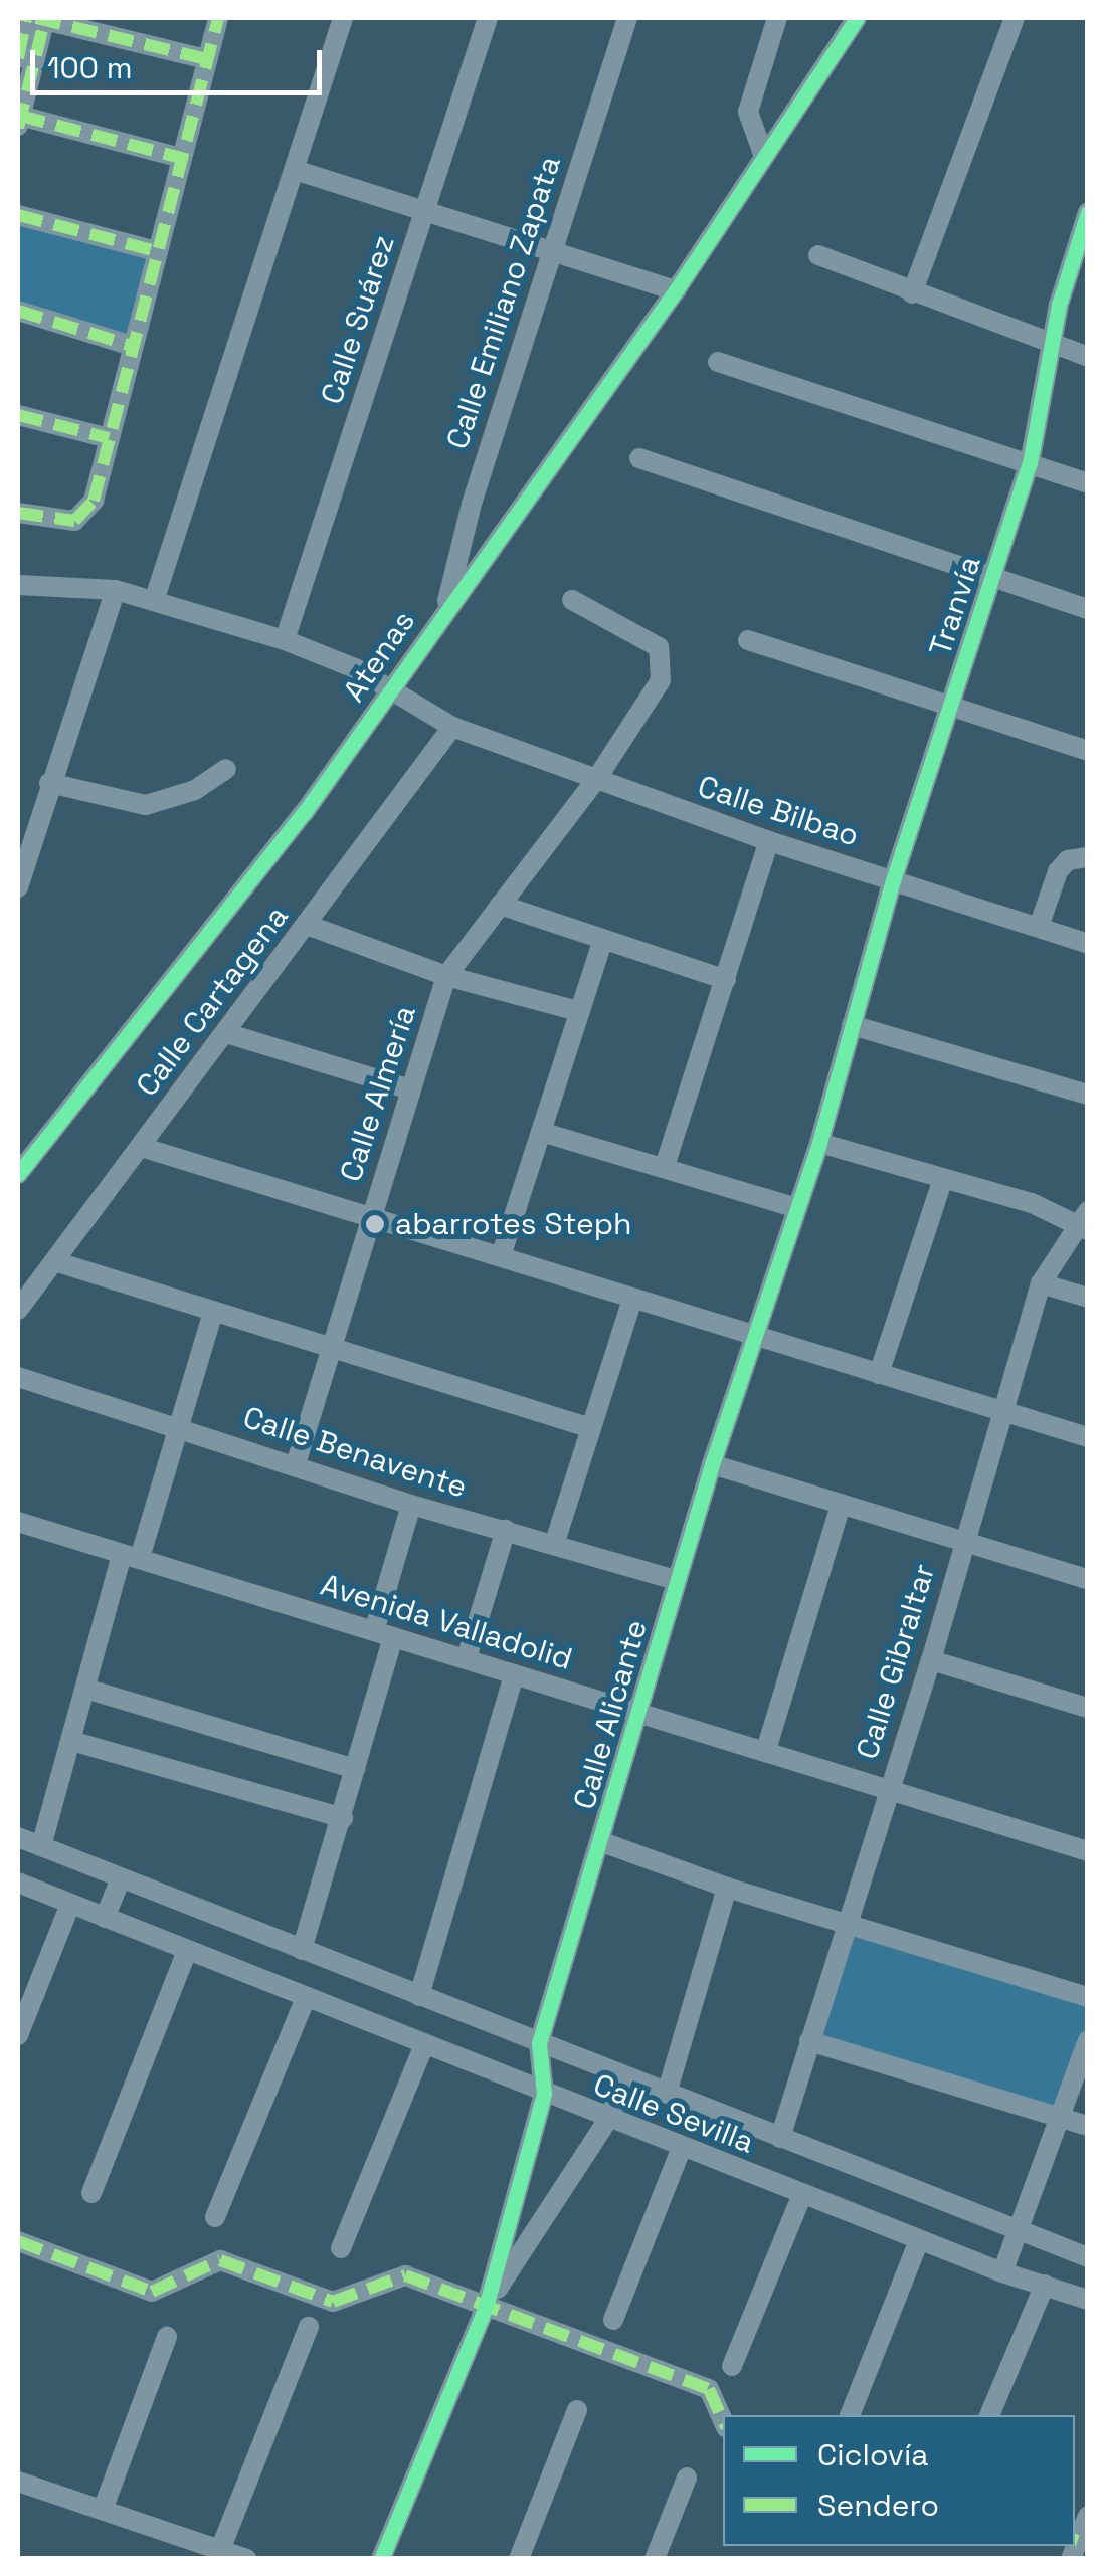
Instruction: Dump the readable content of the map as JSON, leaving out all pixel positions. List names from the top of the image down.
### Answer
{
  "streets": {
    "street": [
      "Calle Emiliano Zapata",
      "Calle Suárez",
      "Tranvía",
      "Atenas",
      "Calle Bilbao",
      "Calle Cartagena",
      "Calle Almería",
      "Calle Benavente",
      "Avenida Valladolid",
      "Calle Gibraltar",
      "Calle Alicante",
      "Calle Sevilla"
    ]
  },
  "crossings": [
    ["Calle Emiliano Zapata", "Atenas"],
    ["Calle Suárez", "Calle Bilbao"],
    ["Tranvía", "Calle Bilbao"],
    ["Tranvía", "Calle Alicante"],
    ["Atenas", "Calle Bilbao"],
    ["Calle Bilbao", "Calle Cartagena"],
    ["Calle Bilbao", "Calle Almería"],
    ["Calle Bilbao", "Calle Alicante"],
    ["Calle Almería", "Calle Benavente"],
    ["Calle Benavente", "Calle Alicante"],
    ["Avenida Valladolid", "Calle Gibraltar"],
    ["Avenida Valladolid", "Calle Alicante"],
    ["Calle Gibraltar", "Calle Sevilla"],
    ["Calle Alicante", "Calle Sevilla"]
  ],
  "places": ["abarrotes Steph"],
  "legend": ["Ciclovía", "Sendero"],
  "scale_bar": "100 m"
}
